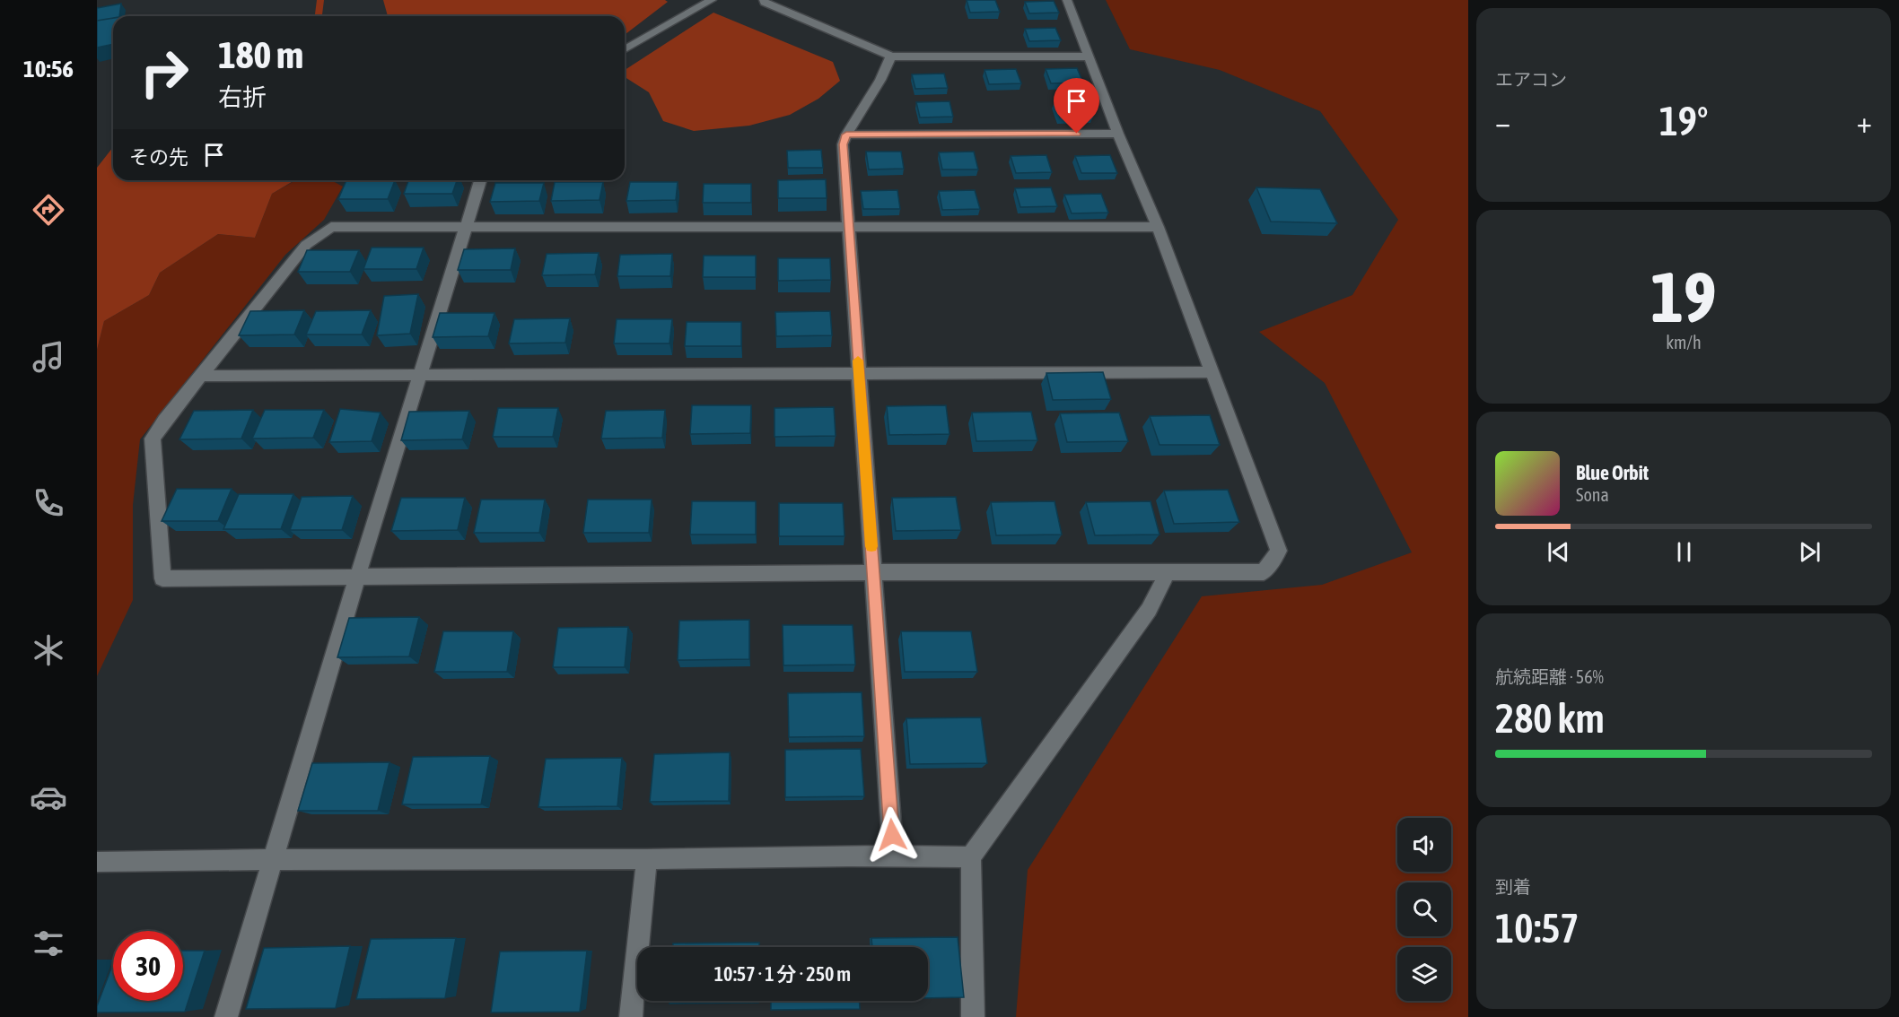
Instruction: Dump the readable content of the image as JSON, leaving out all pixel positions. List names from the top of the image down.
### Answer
{
  "page": {
    "tabs": "10:56",
    "tile": [
      "エアコン",
      ["19", "km/h"],
      ["航続距離 · 56%", "280 km"],
      ["到着", "10:57"]
    ],
    "turn": ["180 m", "右折"],
    "heat": ["−", "19°", "+"],
    "then": "その先",
    "song": ["Blue Orbit", "Sona"],
    "limit": "30",
    "trip": "10:57 · 1 分 · 250 m"
  }
}
